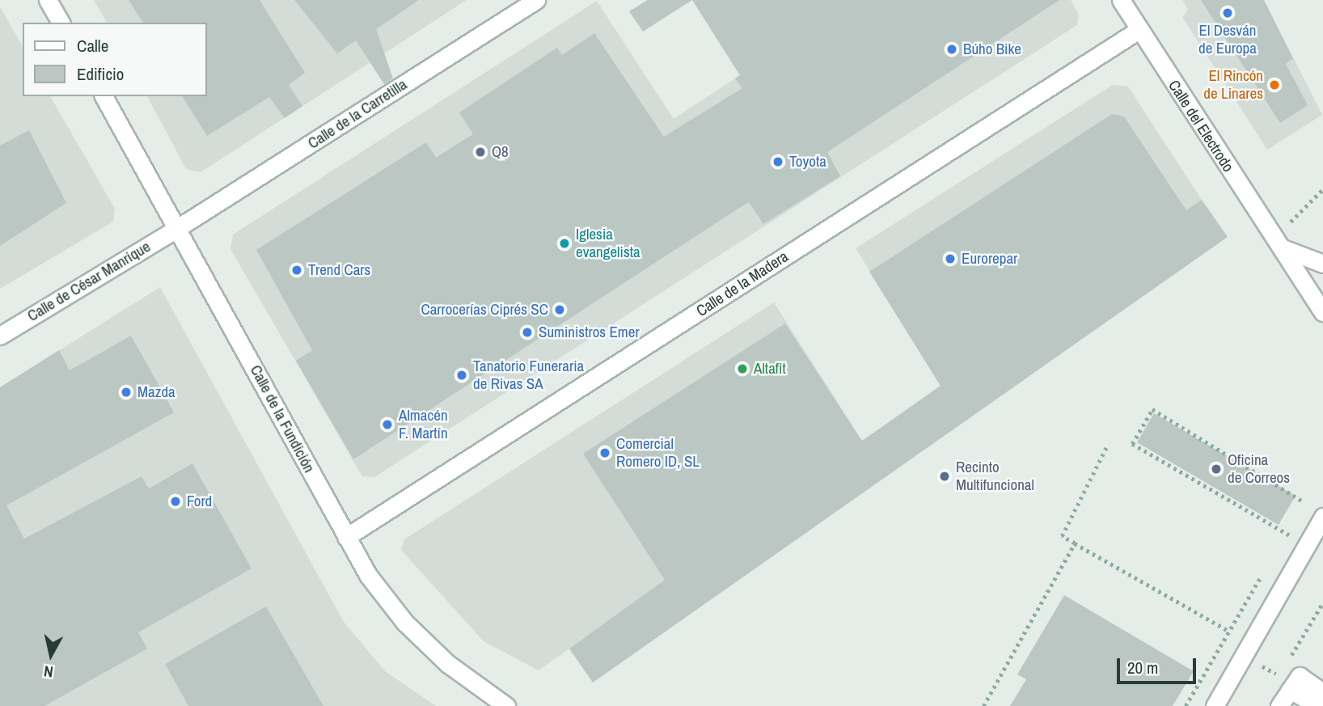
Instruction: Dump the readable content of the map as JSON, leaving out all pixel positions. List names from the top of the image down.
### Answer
{
  "streets": {
    "street": [
      "Calle de la Carretilla",
      "Calle del Electrodo",
      "Calle de César Manrique",
      "Calle de la Madera",
      "Calle de la Fundición"
    ]
  },
  "crossings": [
    ["Calle de la Carretilla", "Calle de César Manrique"],
    ["Calle de la Carretilla", "Calle de la Fundición"],
    ["Calle del Electrodo", "Calle de la Madera"],
    ["Calle de César Manrique", "Calle de la Fundición"],
    ["Calle de la Madera", "Calle de la Fundición"]
  ],
  "places": [
    "El Desván de Europa",
    "Búho Bike",
    "El Rincón de Linares",
    "Q8",
    "Toyota",
    "Iglesia evangelista",
    "Eurorepar",
    "Trend Cars",
    "Carrocerías Ciprés SC",
    "Suministros Emer",
    "Altafit",
    "Tanatorio Funeraria de Rivas SA",
    "Mazda",
    "Almacén F. Martín",
    "Comercial Romero ID, SL",
    "Oficina de Correos",
    "Recinto Multifuncional",
    "Ford"
  ],
  "legend": ["Calle", "Edificio"],
  "scale_bar": "20 m",
  "north": "bottom"
}
